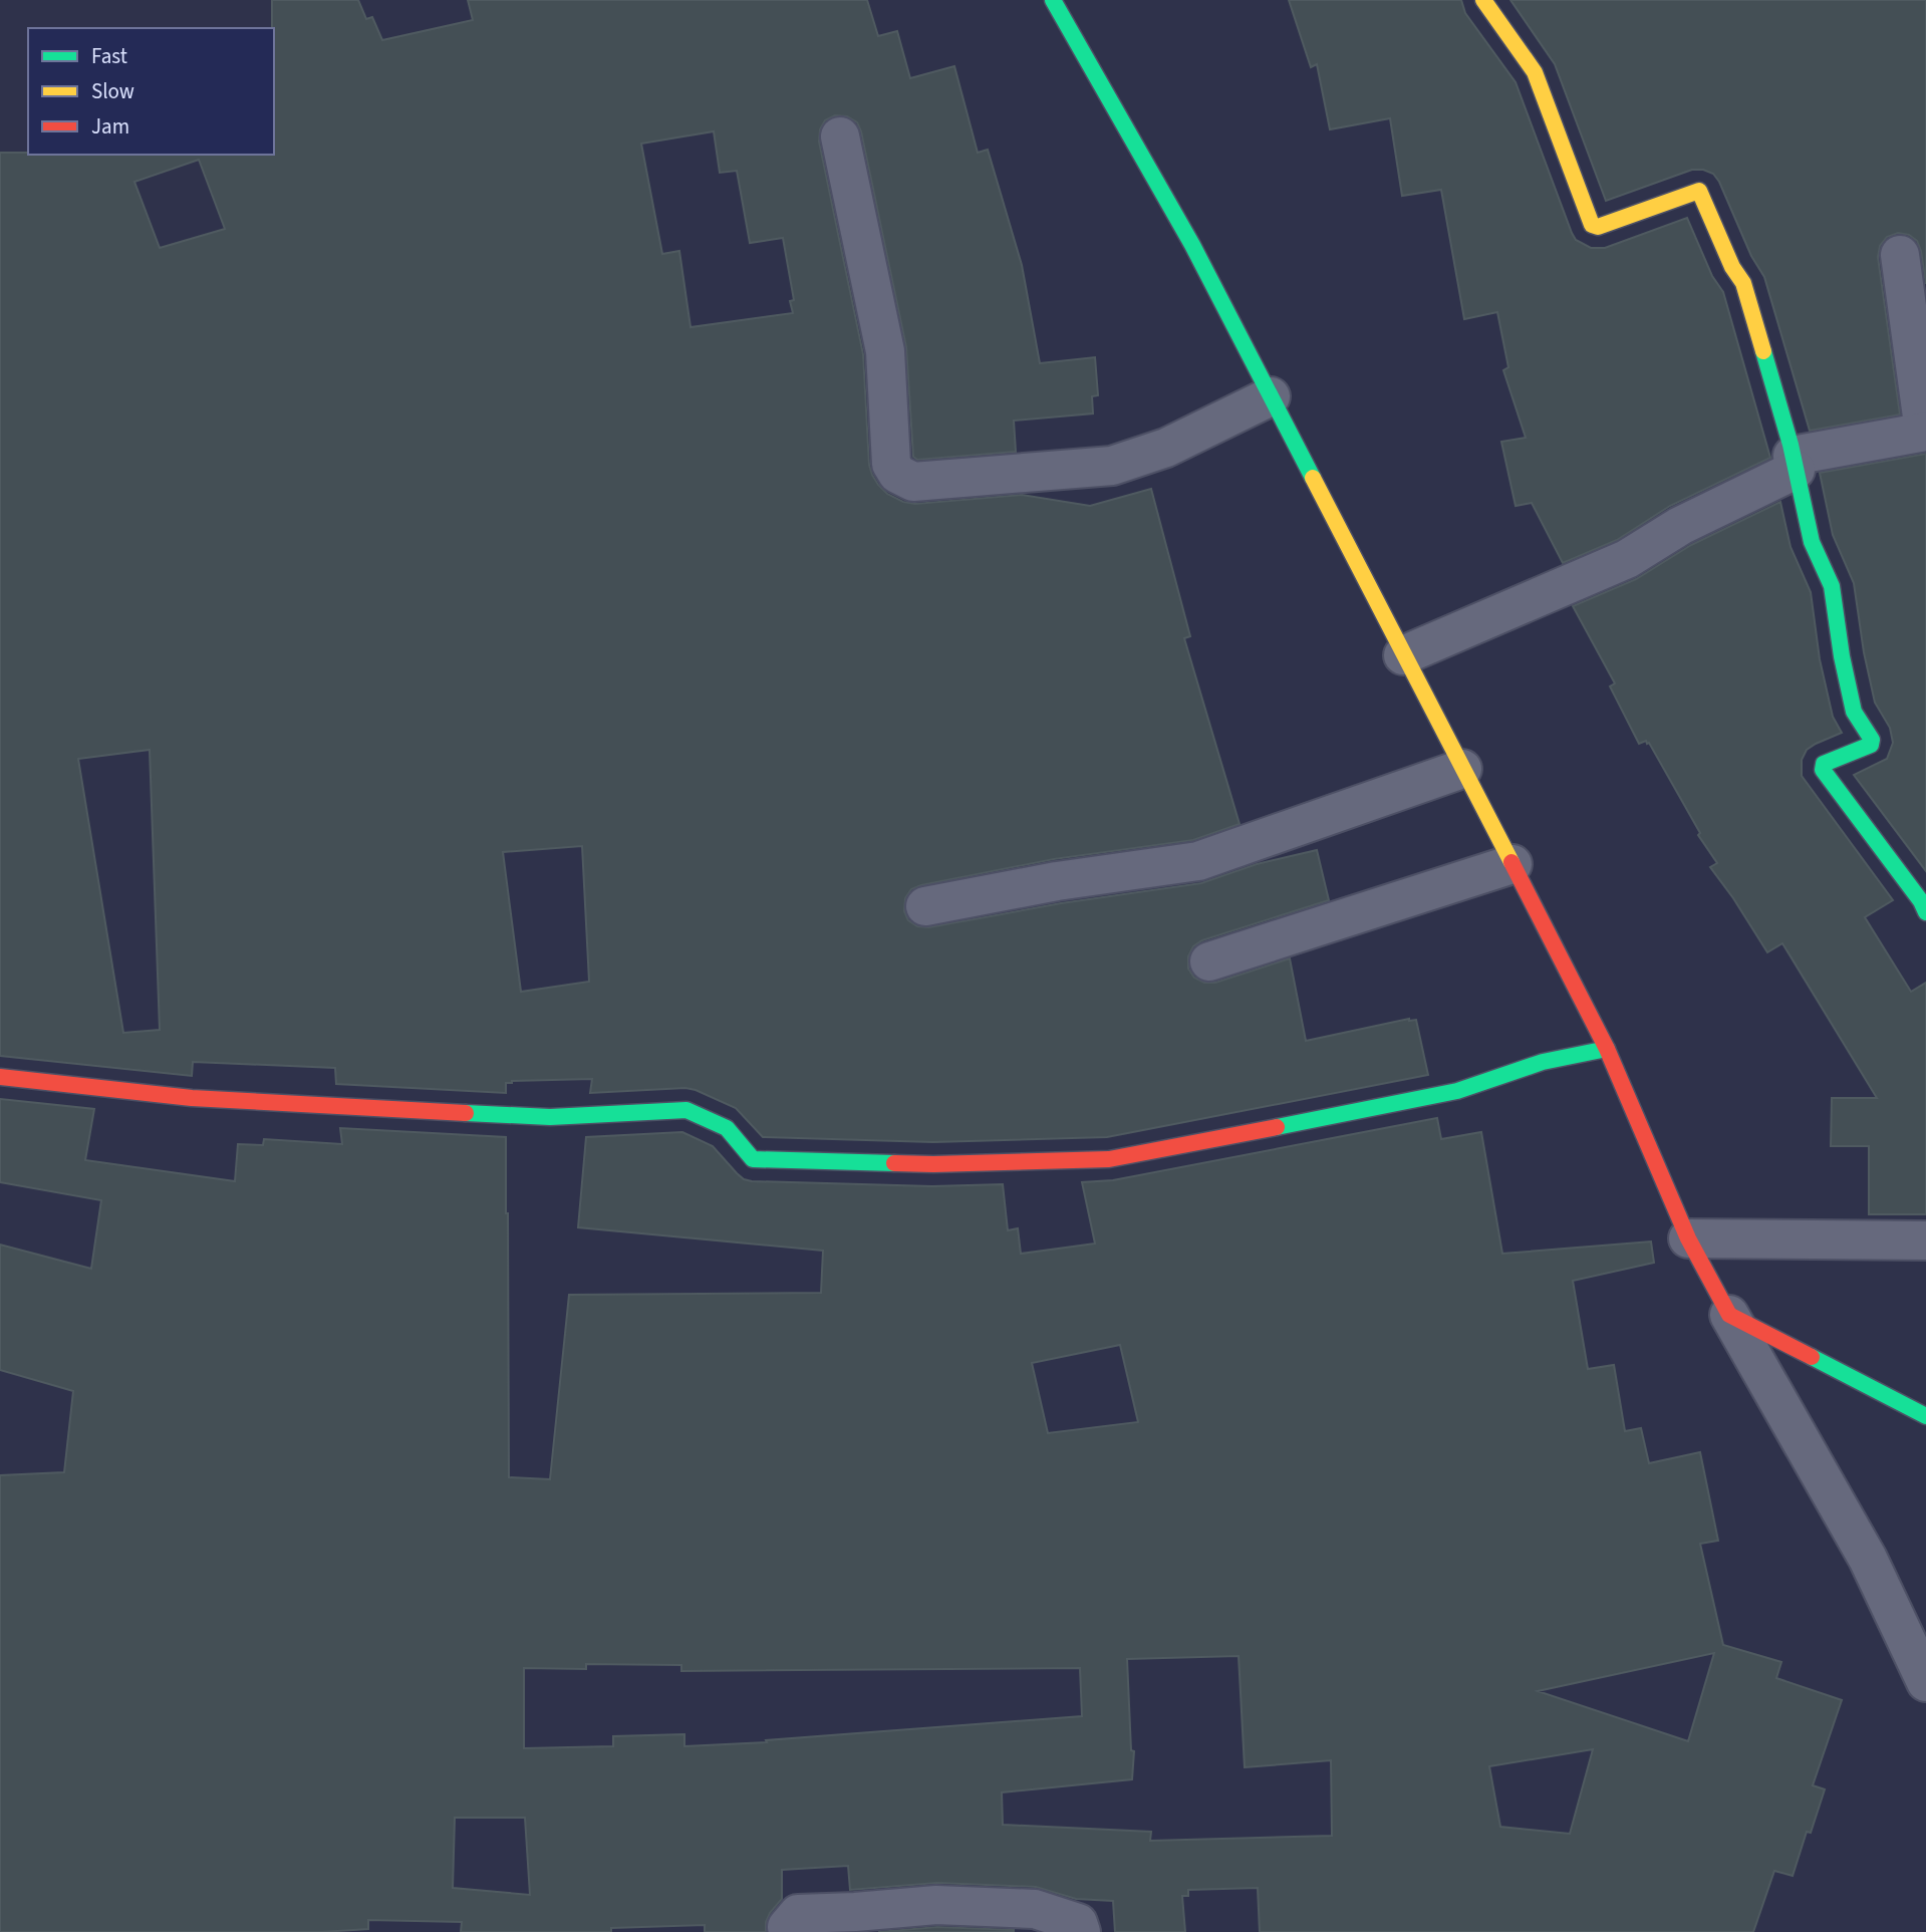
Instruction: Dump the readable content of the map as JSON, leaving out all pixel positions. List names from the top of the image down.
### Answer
{
  "legend": ["Fast", "Slow", "Jam"]
}
